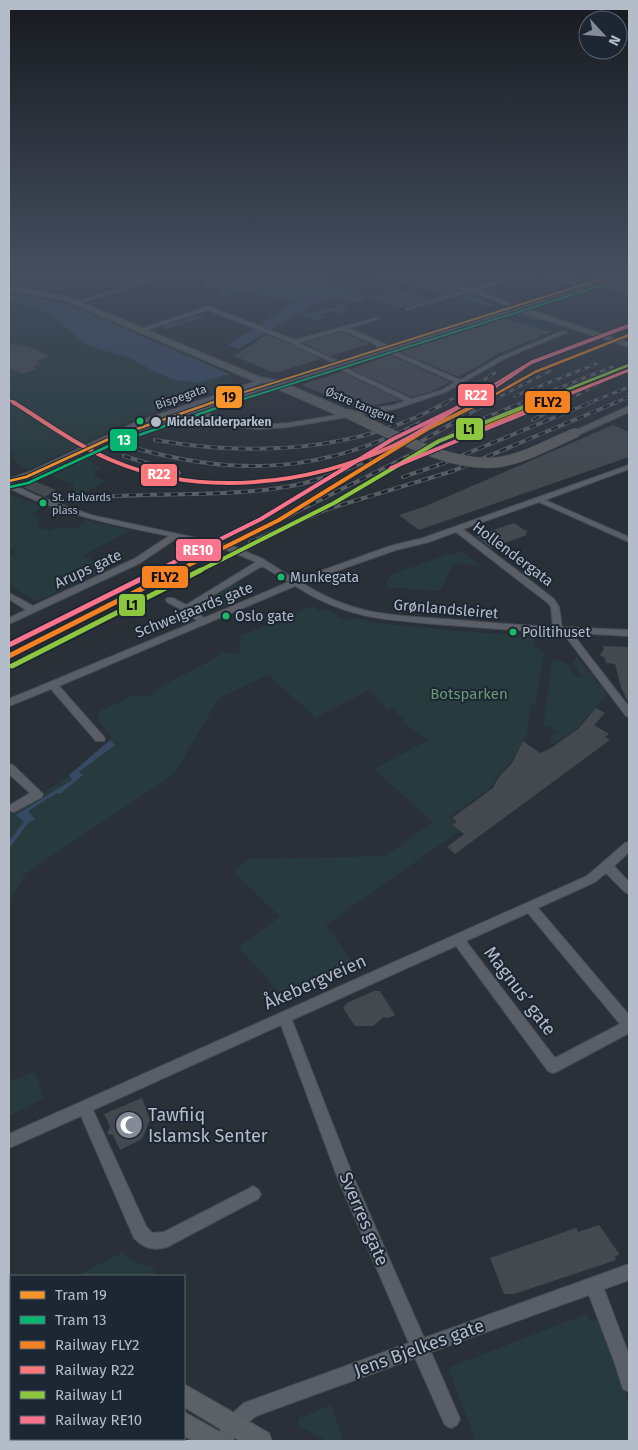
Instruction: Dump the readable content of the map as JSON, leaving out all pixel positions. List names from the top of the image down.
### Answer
{
  "streets": {
    "highway": ["Østre tangent"],
    "street": [
      "Bispegata",
      "Hollendergata",
      "Arups gate",
      "Grønlandsleiret",
      "Schweigaards gate",
      "Åkebergveien",
      "Magnus’ gate",
      "Sverres gate",
      "Jens Bjelkes gate"
    ]
  },
  "crossings": [
    ["Bispegata", "Østre tangent"],
    ["Hollendergata", "Grønlandsleiret"],
    ["Hollendergata", "Schweigaards gate"],
    ["Grønlandsleiret", "Schweigaards gate"],
    ["Åkebergveien", "Magnus’ gate"],
    ["Åkebergveien", "Sverres gate"],
    ["Sverres gate", "Jens Bjelkes gate"]
  ],
  "parks": ["Botsparken"],
  "places": {
    "other": [
      "Middelalderparken",
      "St. Halvards plass",
      "Munkegata",
      "Oslo gate",
      "Politihuset"
    ],
    "mosque": ["Tawfiiq Islamsk Senter"]
  },
  "lines": [
    "tram line 19",
    "tram line 13",
    "rail line FLY2",
    "rail line R22",
    "rail line RE10",
    "rail line L1"
  ],
  "legend": [
    "Tram 19",
    "Tram 13",
    "Railway FLY2",
    "Railway R22",
    "Railway L1",
    "Railway RE10"
  ],
  "north": "bottom right"
}
